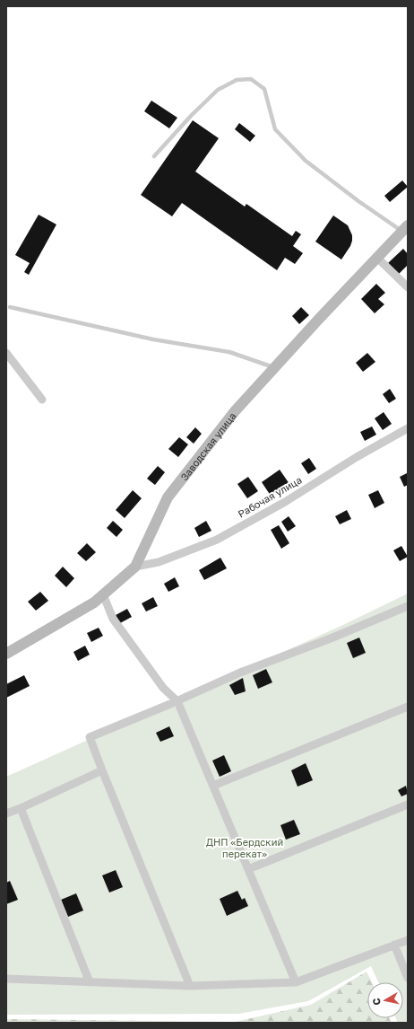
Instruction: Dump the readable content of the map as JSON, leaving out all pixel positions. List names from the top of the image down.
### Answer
{
  "streets": {
    "street": ["Заводская улица", "Рабочая улица"]
  },
  "crossings": [
    ["Заводская улица", "Рабочая улица"]
  ],
  "parks": ["ДНП «Бердский перекат»"],
  "north": "left"
}
